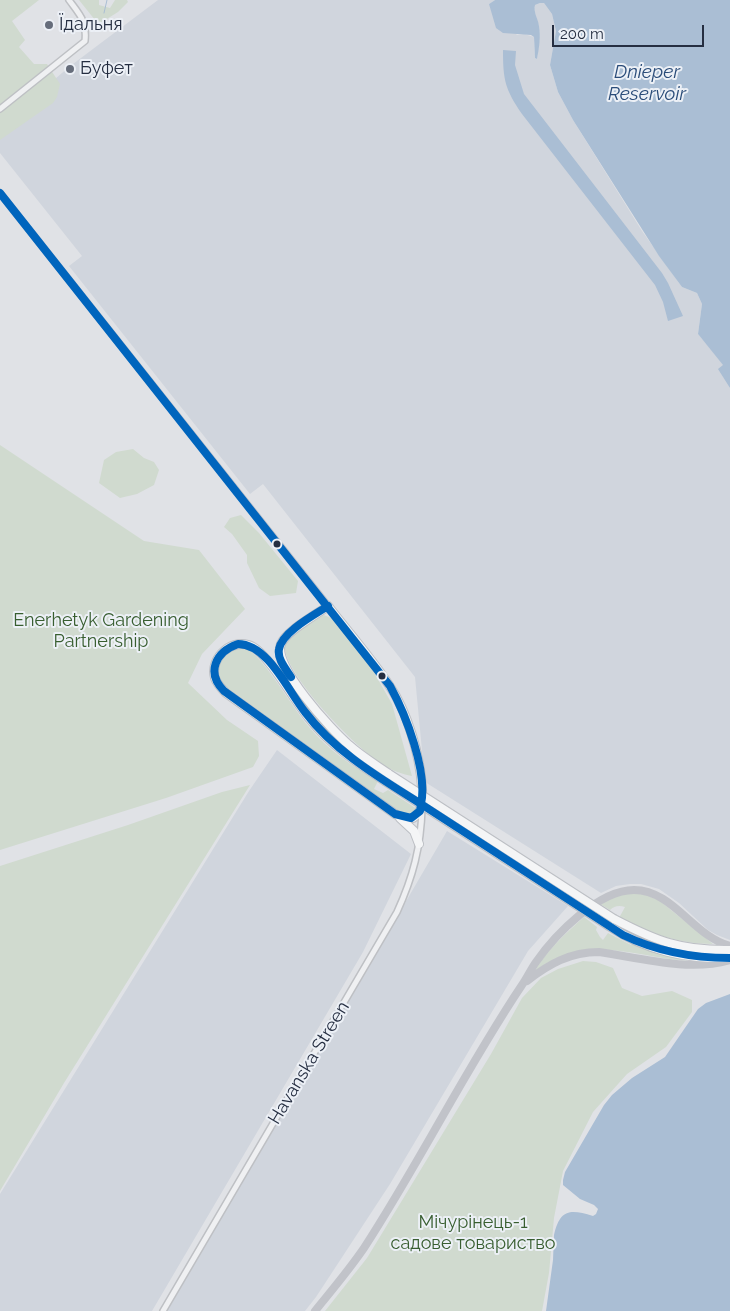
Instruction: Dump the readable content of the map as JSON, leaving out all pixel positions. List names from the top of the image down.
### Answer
{
  "streets": {
    "street": ["Havanska Streen"]
  },
  "water": ["Dnieper Reservoir"],
  "parks": ["Enerhetyk Gardening Partnership", "Мічурінець-1 садове товариство"],
  "places": ["Їдальня", "Буфет"],
  "scale_bar": "200 m"
}
